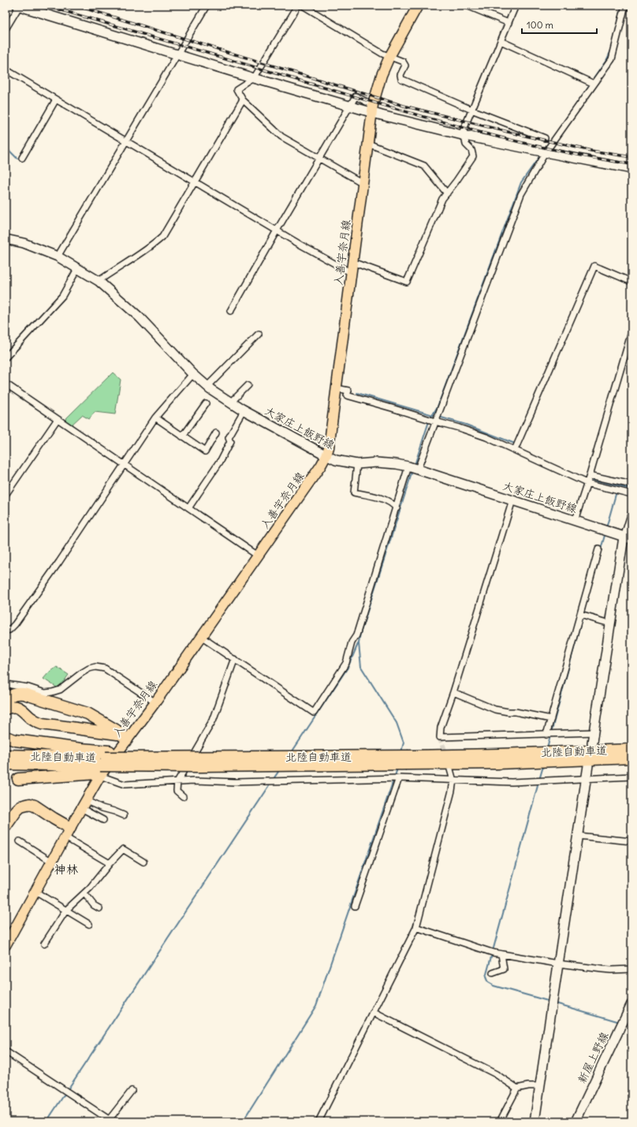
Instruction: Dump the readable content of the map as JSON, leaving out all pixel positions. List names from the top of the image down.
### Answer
{
  "streets": {
    "highway": ["北陸自動車道"],
    "main road": ["入善宇奈月線"],
    "street": ["大家庄上飯野線", "新屋上野線"]
  },
  "crossings": [
    ["入善宇奈月線", "大家庄上飯野線"],
    ["入善宇奈月線", "北陸自動車道"]
  ],
  "districts": ["神林"],
  "scale_bar": "100 m"
}
